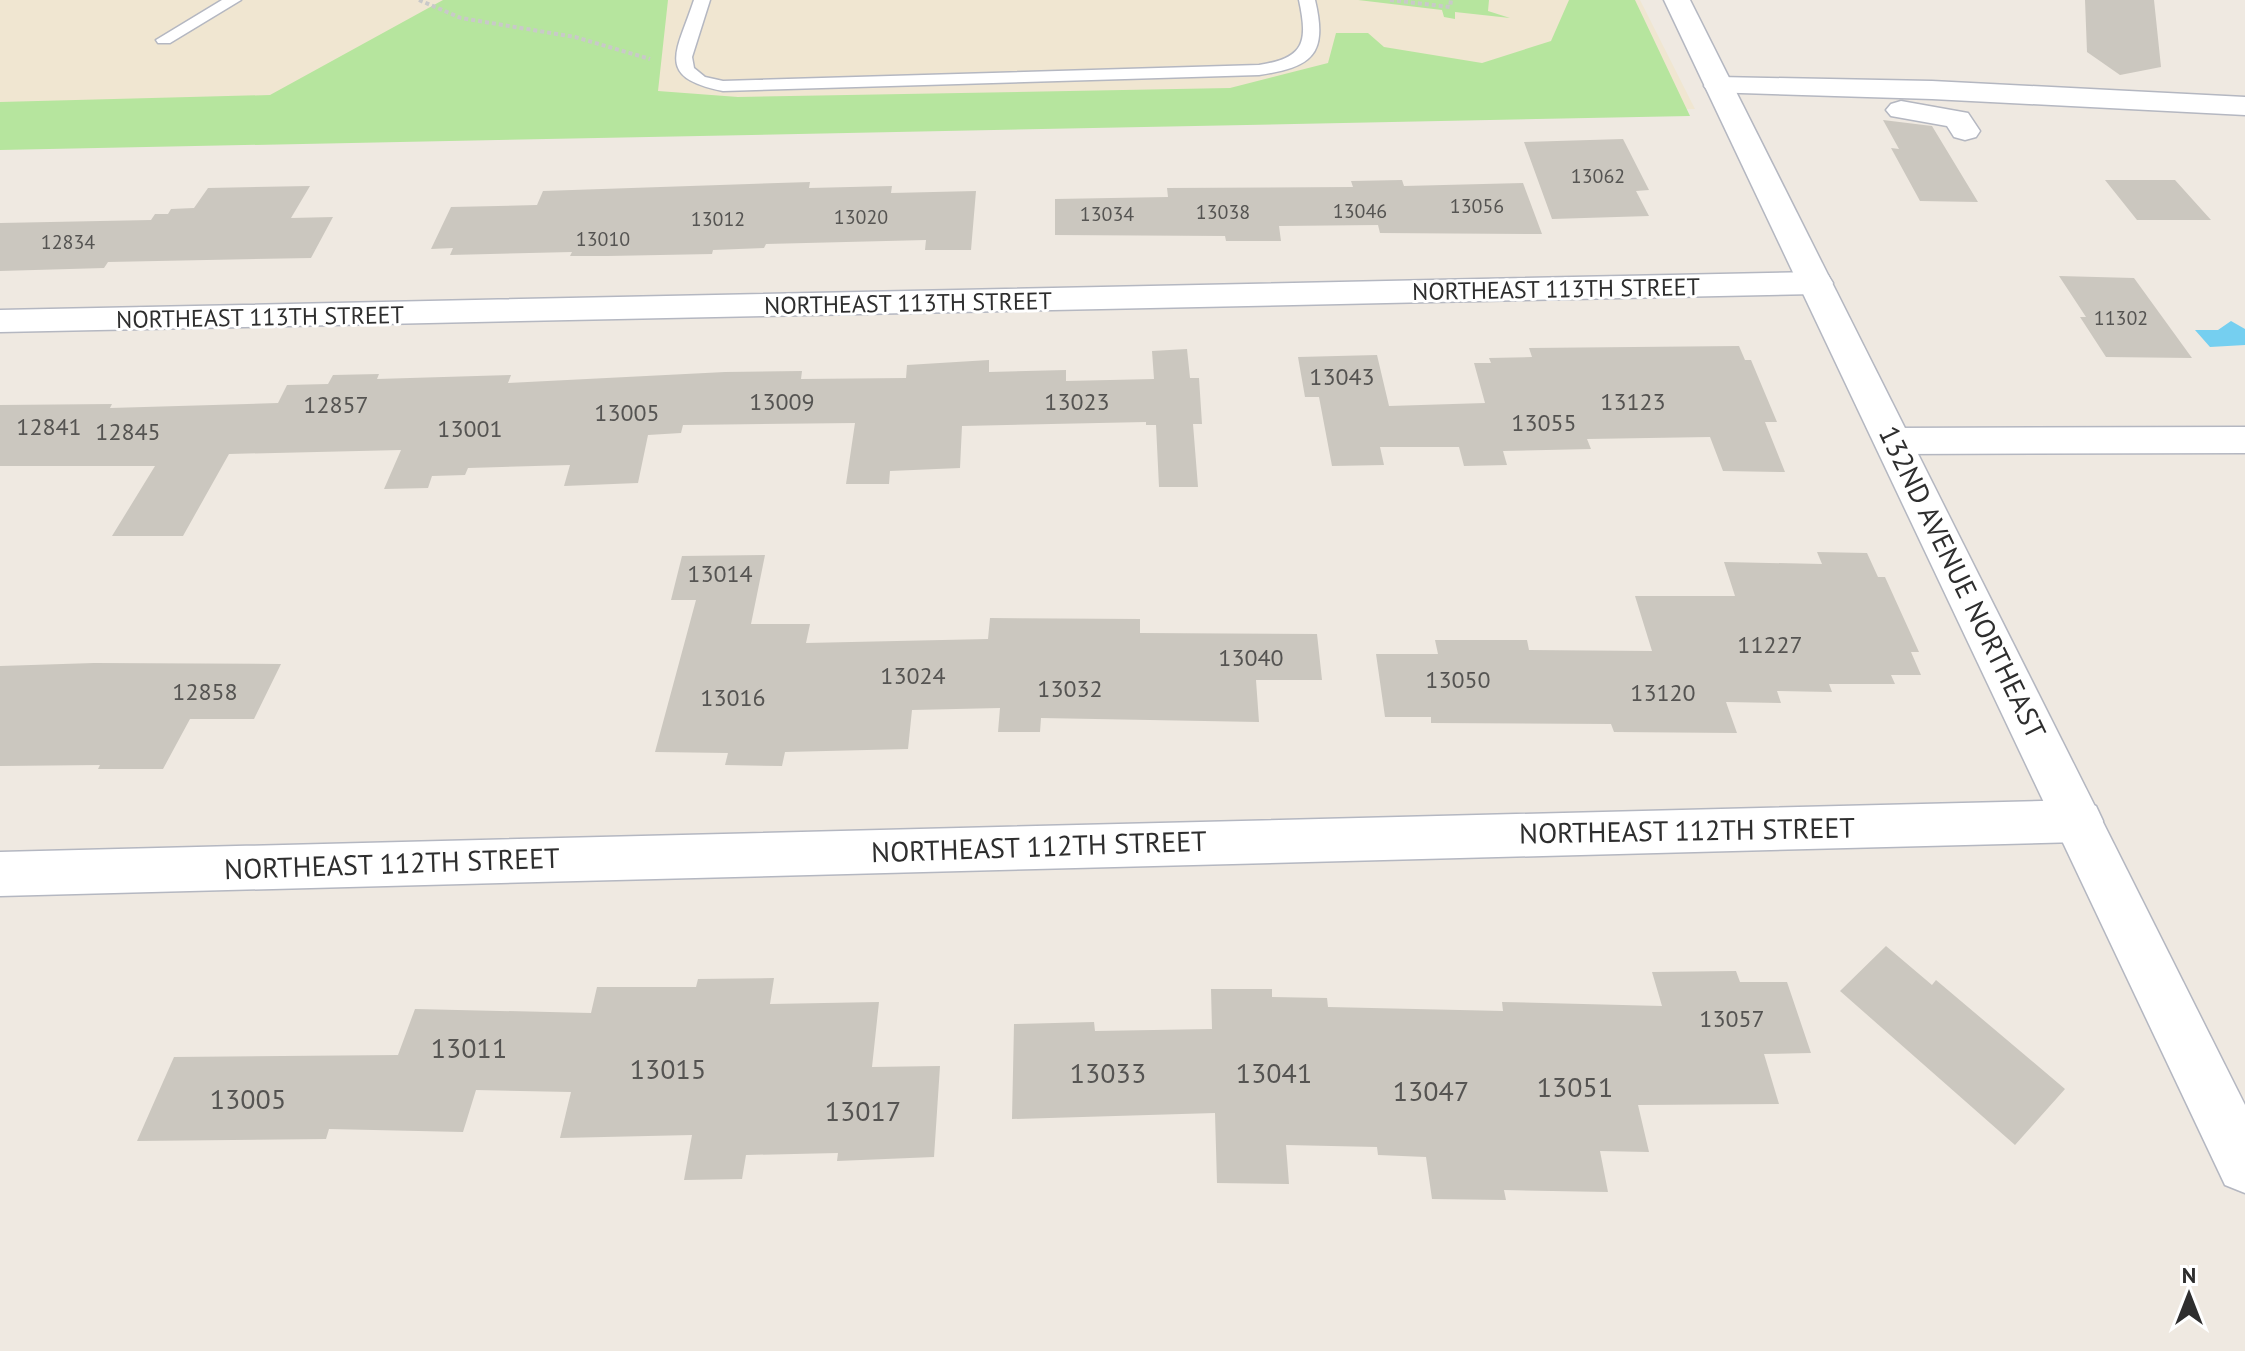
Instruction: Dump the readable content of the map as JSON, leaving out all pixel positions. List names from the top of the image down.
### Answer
{
  "streets": {
    "street": ["NORTHEAST 113TH STREET", "132ND AVENUE NORTHEAST", "NORTHEAST 112TH STREET"]
  },
  "crossings": [
    ["NORTHEAST 113TH STREET", "132ND AVENUE NORTHEAST"],
    ["132ND AVENUE NORTHEAST", "NORTHEAST 112TH STREET"]
  ],
  "house_numbers": [
    "13062",
    "13056",
    "13046",
    "13038",
    "13034",
    "13020",
    "13012",
    "13010",
    "12834",
    "11302",
    "13043",
    "13009",
    "13023",
    "13123",
    "12857",
    "13005",
    "13055",
    "12841",
    "13001",
    "12845",
    "13014",
    "11227",
    "13040",
    "13024",
    "13050",
    "13032",
    "12858",
    "13120",
    "13016",
    "13057",
    "13011",
    "13015",
    "13033",
    "13041",
    "13051",
    "13047",
    "13005",
    "13017"
  ],
  "north": "top"
}
